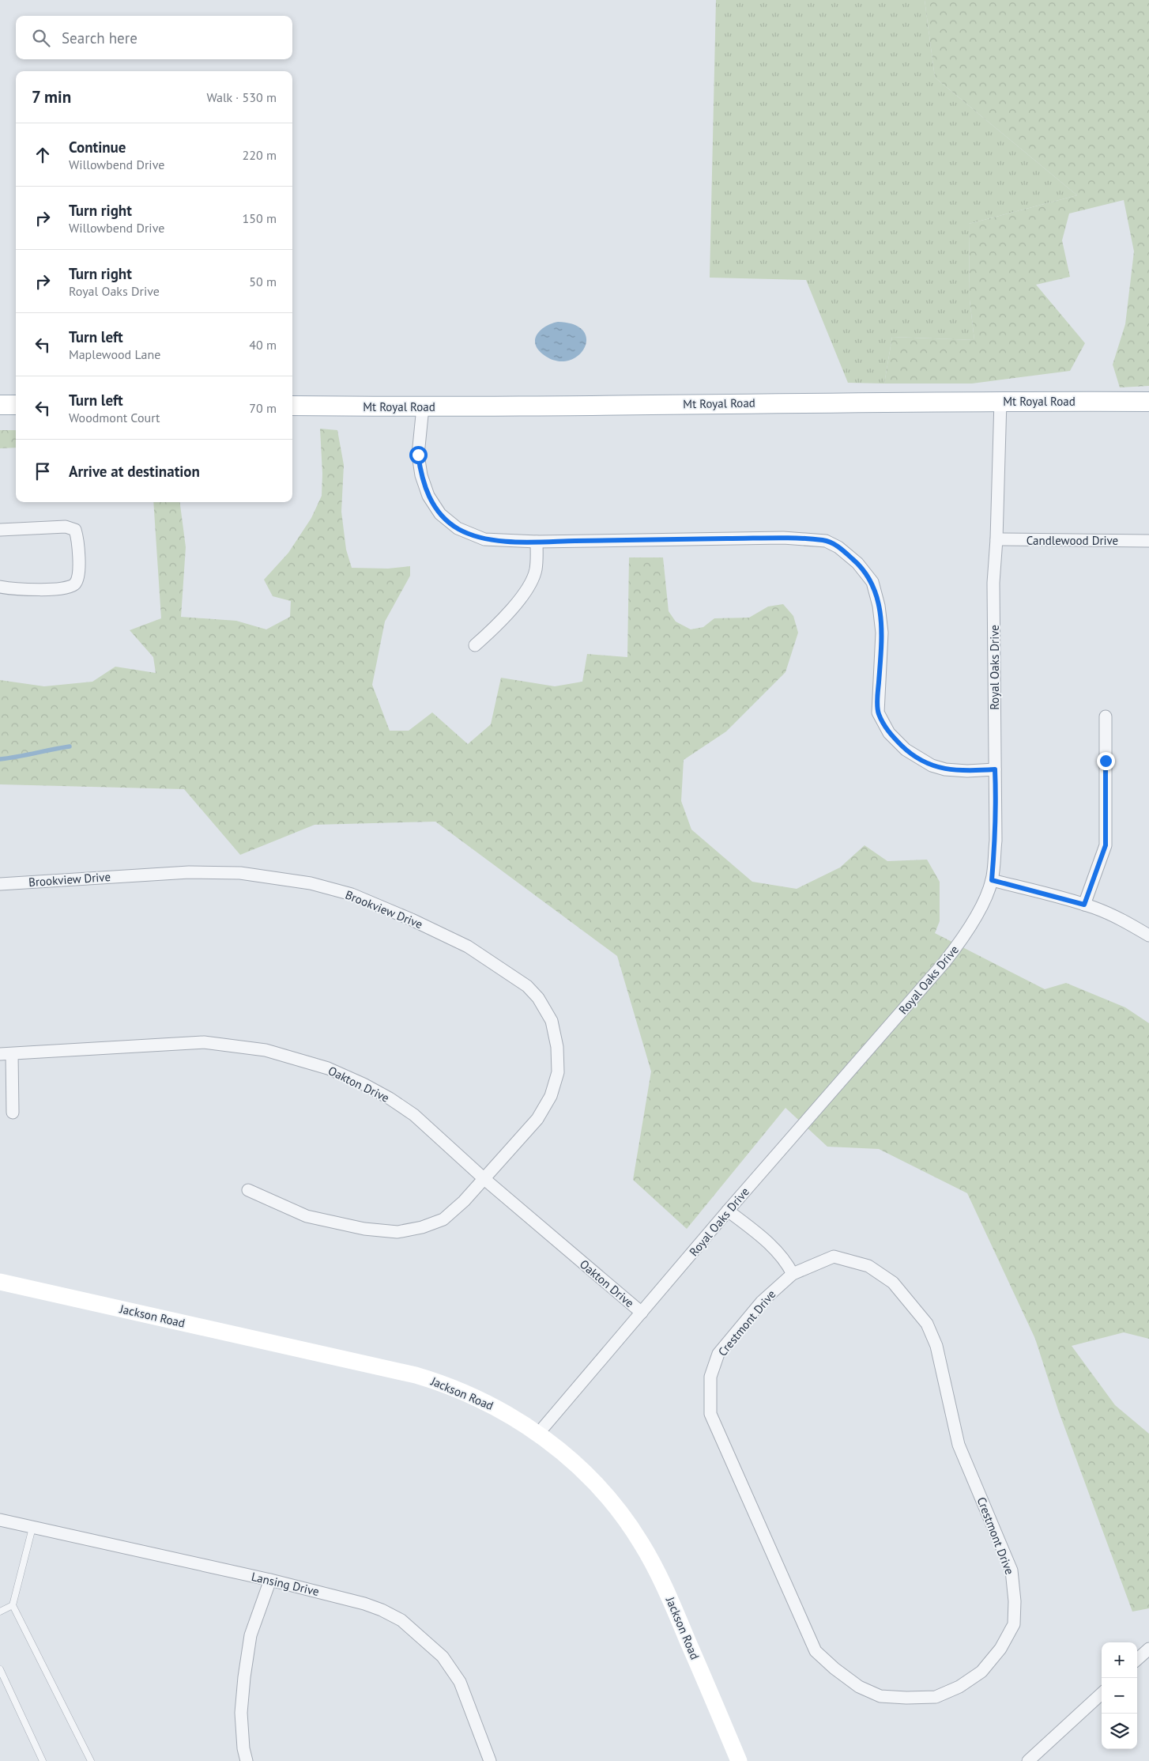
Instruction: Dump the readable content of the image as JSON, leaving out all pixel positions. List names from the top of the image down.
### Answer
{
  "streets": {
    "main road": ["Mt Royal Road"],
    "street": [
      "Candlewood Drive",
      "Royal Oaks Drive",
      "Brookview Drive",
      "Oakton Drive",
      "Jackson Road",
      "Crestmont Drive",
      "Lansing Drive"
    ]
  },
  "crossings": [
    ["Mt Royal Road", "Royal Oaks Drive"],
    ["Candlewood Drive", "Royal Oaks Drive"],
    ["Royal Oaks Drive", "Oakton Drive"],
    ["Royal Oaks Drive", "Jackson Road"],
    ["Brookview Drive", "Oakton Drive"]
  ],
  "page": {
    "search": "Search here",
    "heading": ["7 min", "Walk · 530 m"],
    "list": [
      ["Continue", "Willowbend Drive", "220 m"],
      ["Turn right", "Willowbend Drive", "150 m"],
      ["Turn right", "Royal Oaks Drive", "50 m"],
      ["Turn left", "Maplewood Lane", "40 m"],
      ["Turn left", "Woodmont Court", "70 m"],
      "Arrive at destination"
    ],
    "map_buttons": ["+", "−"]
  }
}
